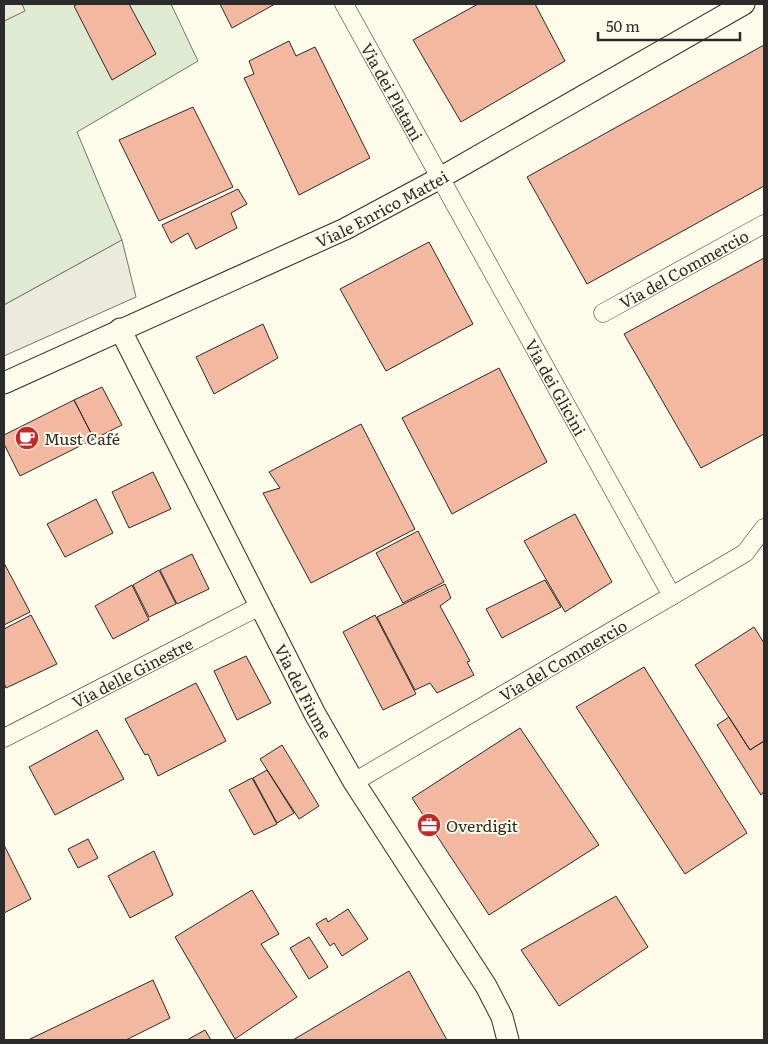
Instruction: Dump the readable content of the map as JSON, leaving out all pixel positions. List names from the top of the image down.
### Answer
{
  "streets": {
    "street": [
      "Via dei Platani",
      "Viale Enrico Mattei",
      "Via del Commercio",
      "Via dei Glicini",
      "Via delle Ginestre",
      "Via del Fiume"
    ]
  },
  "crossings": [
    ["Via dei Platani", "Viale Enrico Mattei"],
    ["Via dei Platani", "Via dei Glicini"],
    ["Viale Enrico Mattei", "Via dei Glicini"],
    ["Viale Enrico Mattei", "Via del Fiume"],
    ["Via del Commercio", "Via dei Glicini"],
    ["Via del Commercio", "Via del Fiume"],
    ["Via delle Ginestre", "Via del Fiume"]
  ],
  "places": {
    "cafe": ["Must Café"],
    "office": ["Overdigit"]
  },
  "scale_bar": "50 m"
}
